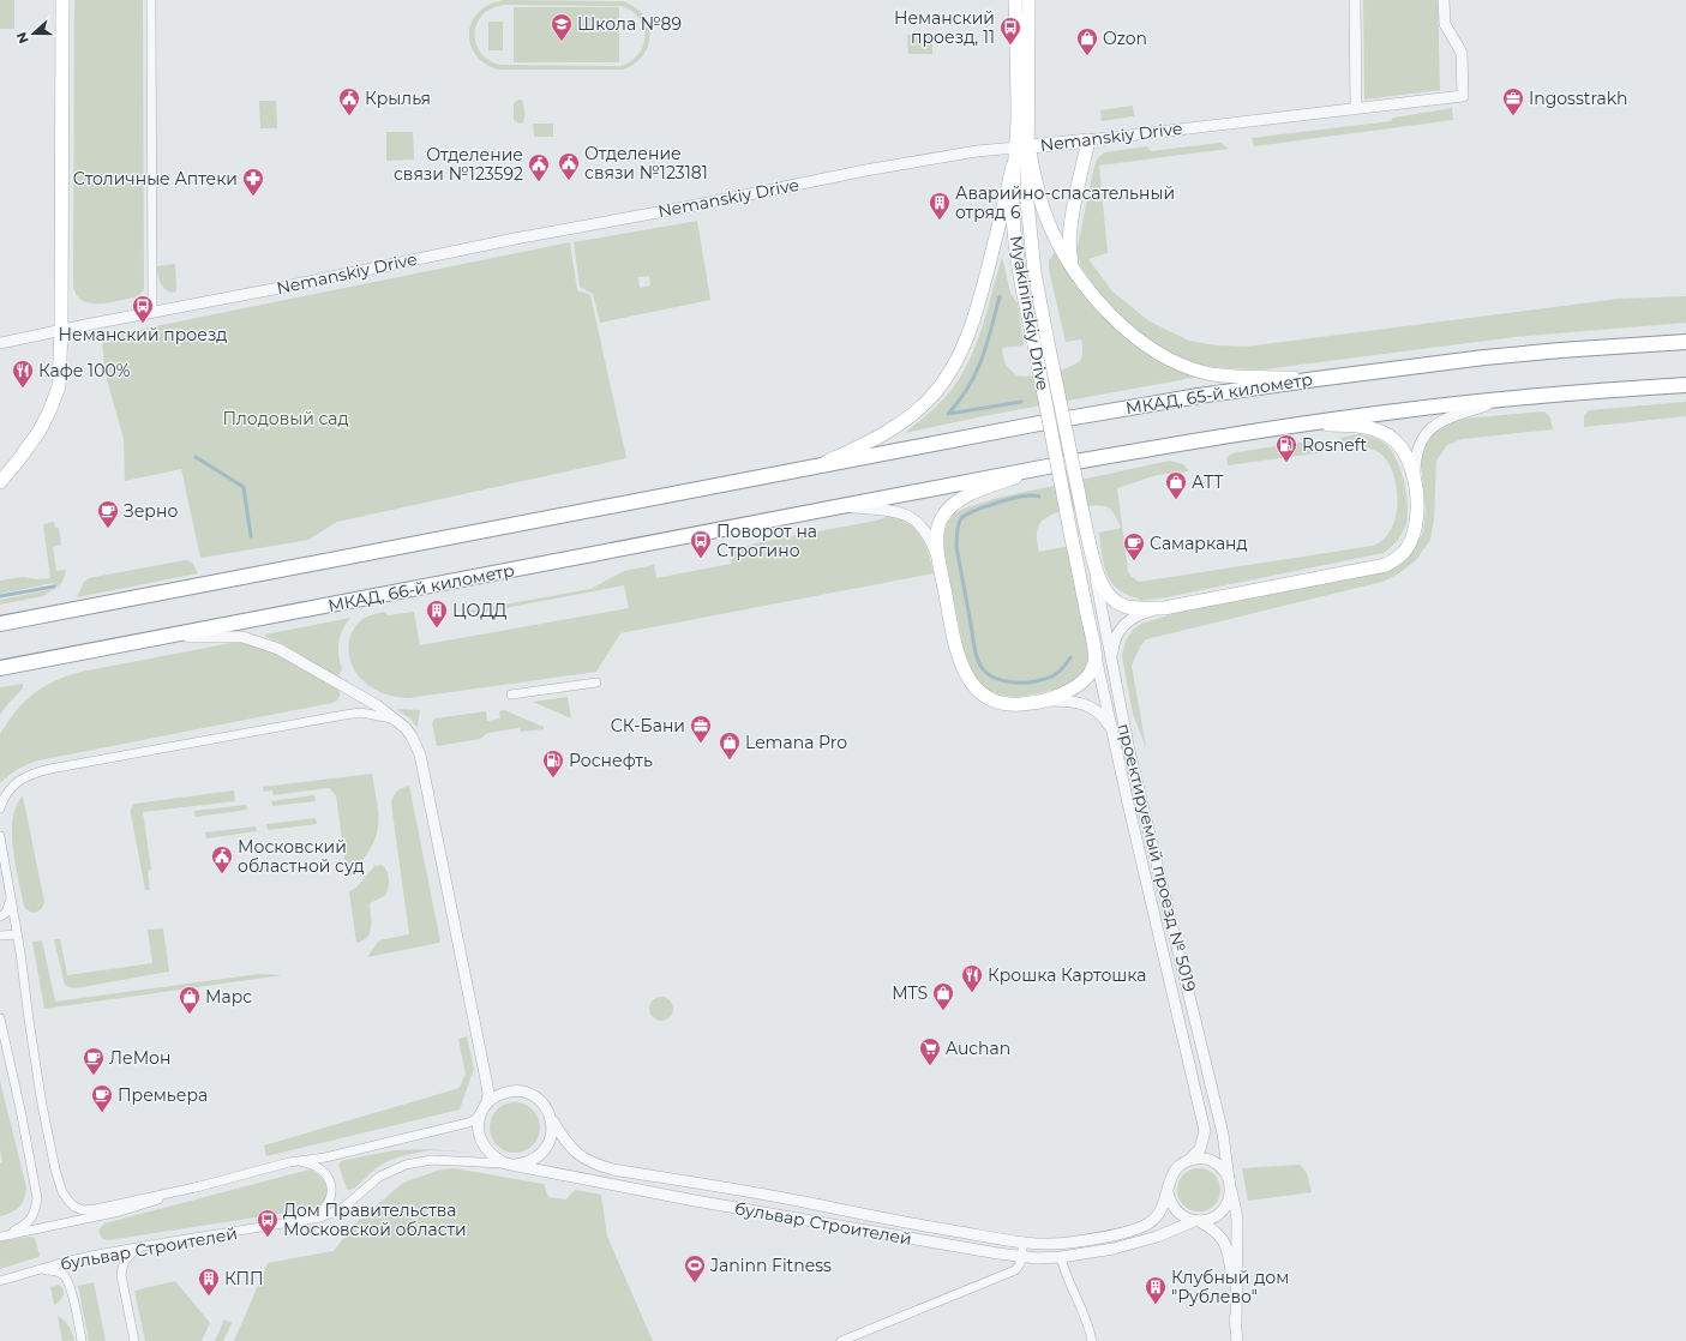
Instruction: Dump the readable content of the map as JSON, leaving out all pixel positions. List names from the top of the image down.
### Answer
{
  "streets": {
    "highway": ["МКАД, 65-й километр", "МКАД, 66-й километр"],
    "main road": ["Nemanskiy Drive", "Myakininskiy Drive", "проектируемый проезд № 5019"],
    "street": ["бульвар Строителей"]
  },
  "crossings": [
    ["Nemanskiy Drive", "Myakininskiy Drive"],
    ["Myakininskiy Drive", "проектируемый проезд № 5019"],
    ["проектируемый проезд № 5019", "бульвар Строителей"]
  ],
  "parks": ["Плодовый сад"],
  "places": {
    "school or university": ["Школа №89"],
    "bus stop": [
      "Неманский проезд, 11",
      "Неманский проезд",
      "Поворот на Строгино",
      "Дом Правительства Московской области"
    ],
    "shop": [
      "Ozon",
      "АТТ",
      "Lemana Pro",
      "MTS",
      "Марс"
    ],
    "public building": [
      "Крылья",
      "Отделение связи №123181",
      "Отделение связи №123592",
      "Московский областной суд"
    ],
    "office": ["Ingosstrakh", "СК-Бани"],
    "pharmacy": ["Столичные Аптеки"],
    "building": [
      "Аварийно-спасательный отряд 6",
      "ЦОДД",
      "КПП",
      "Клубный дом \"Рублево\""
    ],
    "restaurant": ["Кафе 100%", "Крошка Картошка"],
    "fuel station": ["Rosneft", "Роснефть"],
    "cafe": [
      "Зерно",
      "Самарканд",
      "ЛеМон",
      "Премьера"
    ],
    "supermarket": ["Auchan"],
    "sports": ["Janinn Fitness"]
  },
  "north": "left"
}
